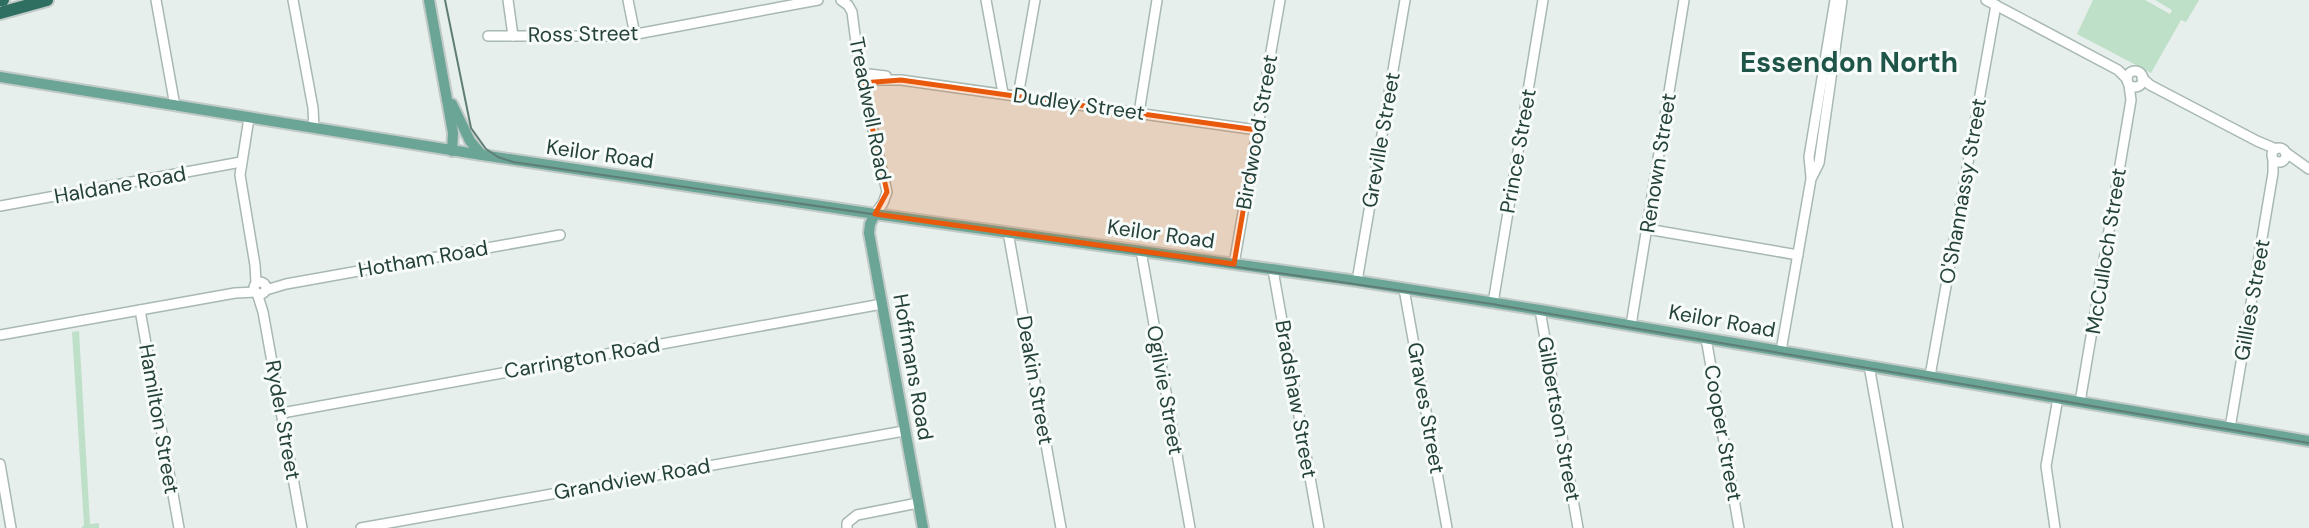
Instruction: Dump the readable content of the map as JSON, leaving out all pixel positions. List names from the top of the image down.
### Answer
{
  "streets": {
    "main road": ["Keilor Road", "Hoffmans Road"],
    "street": [
      "Ross Street",
      "Dudley Street",
      "Treadwell Road",
      "Birdwood Street",
      "Greville Street",
      "Prince Street",
      "Renown Street",
      "Haldane Road",
      "O'Shannassy Street",
      "McCulloch Street",
      "Hotham Road",
      "Gillies Street",
      "Carrington Road",
      "Deakin Street",
      "Ogilvie Street",
      "Bradshaw Street",
      "Graves Street",
      "Hamilton Street",
      "Gilbertson Street",
      "Ryder Street",
      "Cooper Street",
      "Grandview Road"
    ]
  },
  "crossings": [
    ["Dudley Street", "Treadwell Road"],
    ["Dudley Street", "Birdwood Street"],
    ["Treadwell Road", "Keilor Road"],
    ["Treadwell Road", "Hoffmans Road"],
    ["Birdwood Street", "Keilor Road"],
    ["Greville Street", "Keilor Road"],
    ["Prince Street", "Keilor Road"],
    ["Keilor Road", "Renown Street"],
    ["Keilor Road", "O'Shannassy Street"],
    ["Keilor Road", "McCulloch Street"],
    ["Keilor Road", "Gillies Street"],
    ["Keilor Road", "Hoffmans Road"],
    ["Keilor Road", "Deakin Street"],
    ["Keilor Road", "Ogilvie Street"],
    ["Keilor Road", "Bradshaw Street"],
    ["Keilor Road", "Graves Street"],
    ["Keilor Road", "Gilbertson Street"],
    ["Keilor Road", "Ryder Street"],
    ["Keilor Road", "Cooper Street"],
    ["Haldane Road", "Ryder Street"],
    ["Hotham Road", "Hamilton Street"],
    ["Hotham Road", "Ryder Street"],
    ["Carrington Road", "Hoffmans Road"],
    ["Carrington Road", "Ryder Street"],
    ["Hoffmans Road", "Grandview Road"]
  ],
  "districts": ["Essendon North"]
}
